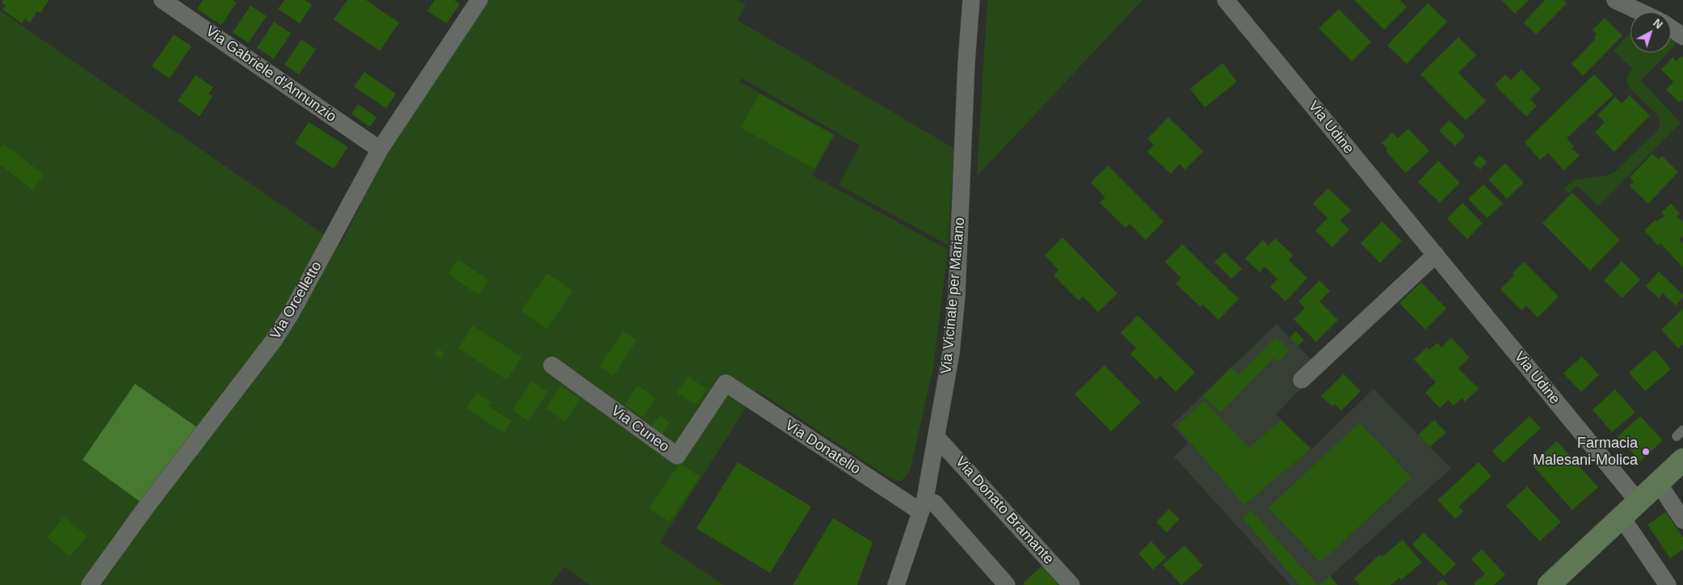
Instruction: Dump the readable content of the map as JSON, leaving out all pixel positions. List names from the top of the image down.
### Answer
{
  "streets": {
    "street": [
      "Via Gabriele d'Annunzio",
      "Via Udine",
      "Via Vicinale per Mariano",
      "Via Orcelletto",
      "Via Cuneo",
      "Via Donatello",
      "Via Donato Bramante"
    ]
  },
  "crossings": [
    ["Via Gabriele d'Annunzio", "Via Orcelletto"],
    ["Via Vicinale per Mariano", "Via Donatello"],
    ["Via Vicinale per Mariano", "Via Donato Bramante"],
    ["Via Cuneo", "Via Donatello"]
  ],
  "places": ["Farmacia Malesani-Molica"],
  "north": "top right"
}
